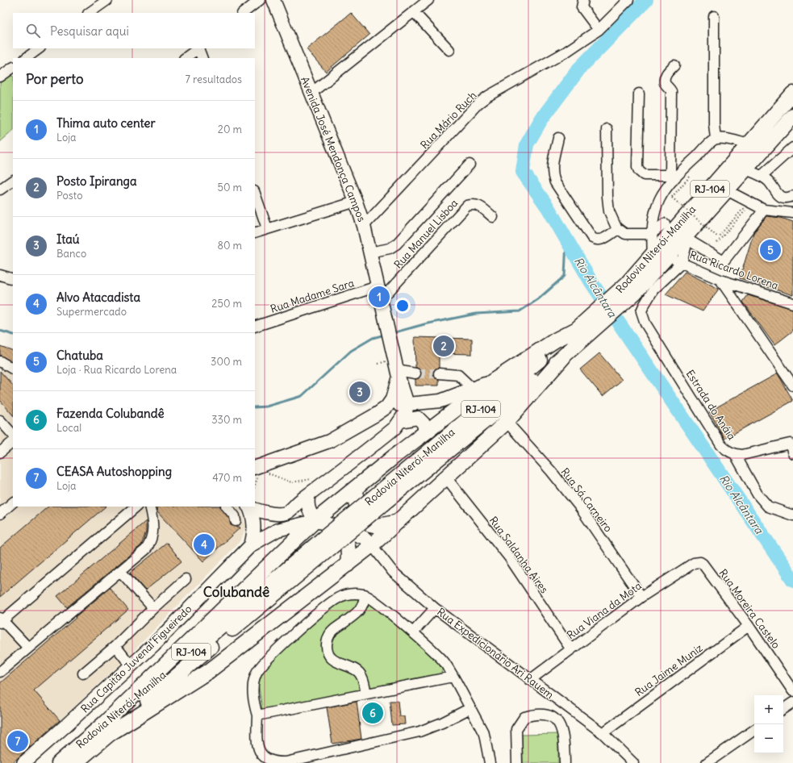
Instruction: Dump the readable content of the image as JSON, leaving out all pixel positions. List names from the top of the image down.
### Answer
{
  "streets": {
    "highway": ["RJ-104", "Rodovia Niterói-Manilha"],
    "main road": ["Avenida José Mendonça Campos", "Rua Expedicionário Ari Rauem", "Rua Capitão Juvenal Figueiredo"],
    "street": [
      "Rua Mário Ruch",
      "Rua Manuel Lisboa",
      "Rua Ricardo Lorena",
      "Rua Madame Sara",
      "Estrada do Anáia",
      "Rua Sá Carneiro",
      "Rua Saldanha Aires",
      "Rua Moreira Castelo",
      "Rua Viana da Mota",
      "Rua Jaime Muniz"
    ]
  },
  "crossings": [
    ["Rua Mário Ruch", "Avenida José Mendonça Campos"],
    ["Avenida José Mendonça Campos", "Rua Manuel Lisboa"],
    ["Avenida José Mendonça Campos", "Rua Madame Sara"],
    ["Rodovia Niterói-Manilha", "Rua Ricardo Lorena"],
    ["Rua Ricardo Lorena", "Estrada do Anáia"],
    ["Rua Sá Carneiro", "Rua Viana da Mota"],
    ["Rua Saldanha Aires", "Rua Viana da Mota"],
    ["Rua Moreira Castelo", "Rua Viana da Mota"],
    ["Rua Moreira Castelo", "Rua Jaime Muniz"],
    ["Rua Viana da Mota", "Rua Expedicionário Ari Rauem"],
    ["Rua Expedicionário Ari Rauem", "Rua Capitão Juvenal Figueiredo"],
    ["Rua Expedicionário Ari Rauem", "Rua Jaime Muniz"]
  ],
  "districts": ["Colubandê"],
  "water": ["Rio Alcântara"],
  "page": {
    "search": "Pesquisar aqui",
    "heading": ["Por perto", "7 resultados"],
    "list": [
      {
        "mark": "1",
        "name": "Thima auto center",
        "note": "Loja",
        "value": "20 m"
      },
      {
        "mark": "2",
        "name": "Posto Ipiranga",
        "note": "Posto",
        "value": "50 m"
      },
      {
        "mark": "3",
        "name": "Itaú",
        "note": "Banco",
        "value": "80 m"
      },
      {
        "mark": "4",
        "name": "Alvo Atacadista",
        "note": "Supermercado",
        "value": "250 m"
      },
      {
        "mark": "5",
        "name": "Chatuba",
        "note": "Loja · Rua Ricardo Lorena",
        "value": "300 m"
      },
      {
        "mark": "6",
        "name": "Fazenda Colubandê",
        "note": "Local",
        "value": "330 m"
      },
      {
        "mark": "7",
        "name": "CEASA Autoshopping",
        "note": "Loja",
        "value": "470 m"
      }
    ],
    "pins": [
      "5",
      "1",
      "2",
      "3",
      "4",
      "6",
      "7"
    ],
    "map_buttons": ["+", "−"]
  }
}
